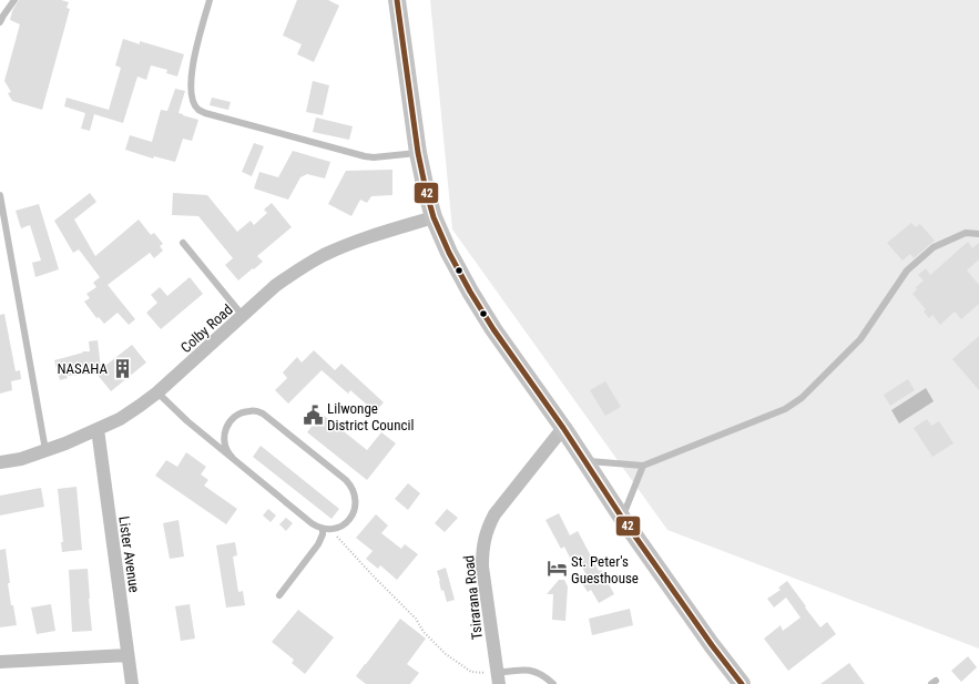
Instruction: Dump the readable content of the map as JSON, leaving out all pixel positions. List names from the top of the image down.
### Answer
{
  "streets": {
    "street": ["Colby Road", "Lister Avenue", "Tsirarana Road"]
  },
  "crossings": [
    ["Colby Road", "Lister Avenue"]
  ],
  "places": {
    "building": ["NASAHA"],
    "public building": ["Lilwonge District Council"],
    "hotel": ["St. Peter's Guesthouse"]
  },
  "lines": ["transit line 42"]
}
